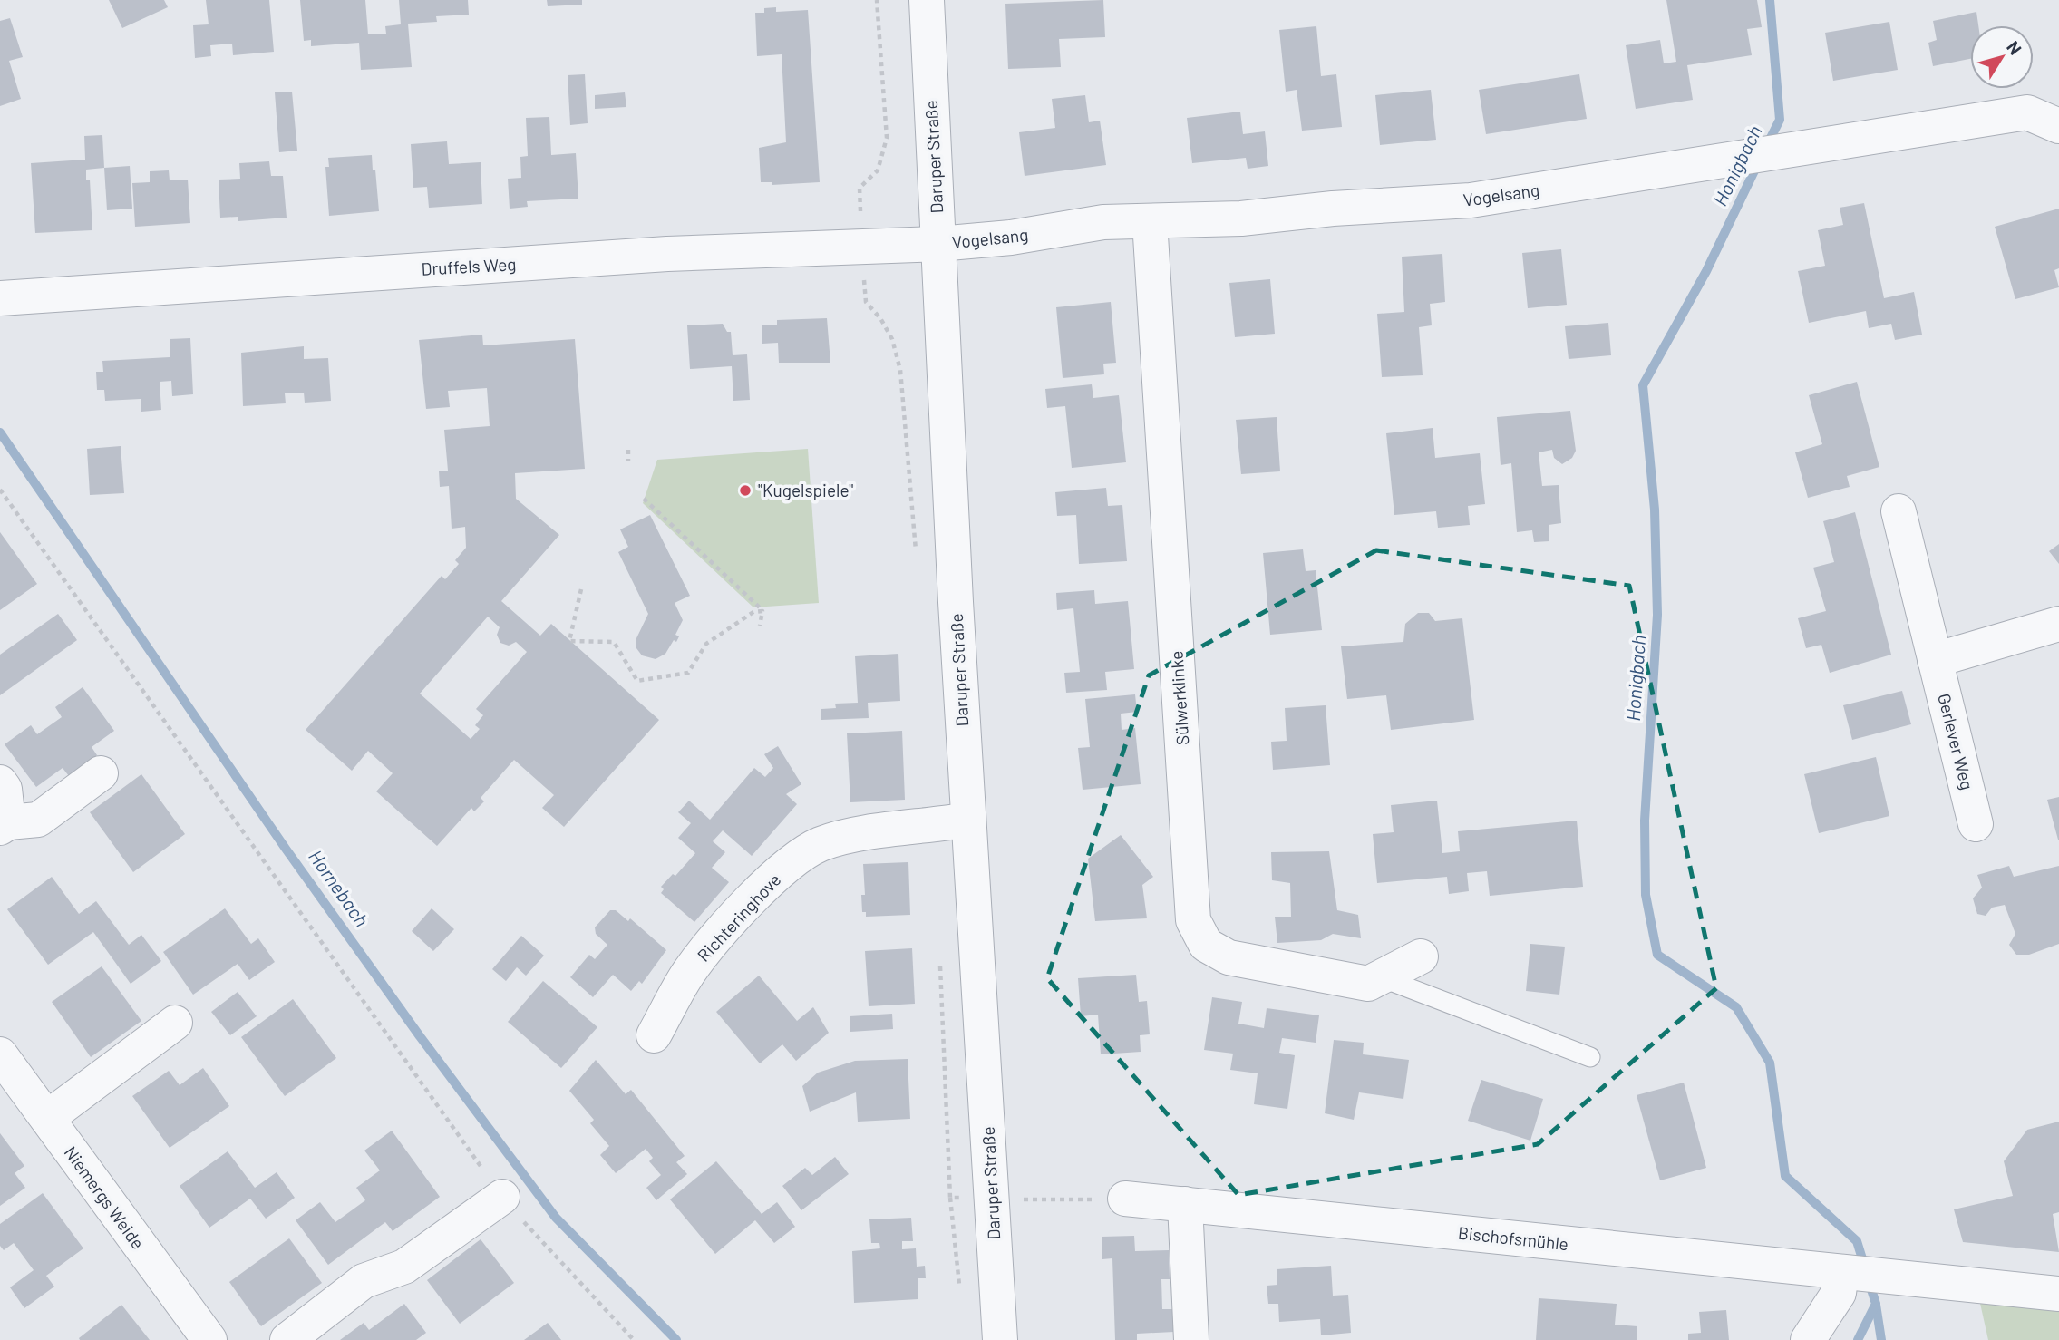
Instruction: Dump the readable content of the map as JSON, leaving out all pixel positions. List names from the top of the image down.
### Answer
{
  "streets": {
    "street": [
      "Daruper Straße",
      "Vogelsang",
      "Druffels Weg",
      "Sülwerklinke",
      "Gerlever Weg",
      "Richteringhove",
      "Niemergs Weide",
      "Bischofsmühle"
    ]
  },
  "crossings": [
    ["Daruper Straße", "Vogelsang"],
    ["Daruper Straße", "Druffels Weg"],
    ["Daruper Straße", "Richteringhove"],
    ["Vogelsang", "Druffels Weg"],
    ["Vogelsang", "Sülwerklinke"]
  ],
  "water": ["Honigbach", "Hornebach"],
  "places": ["\"Kugelspiele\""],
  "north": "top right"
}
